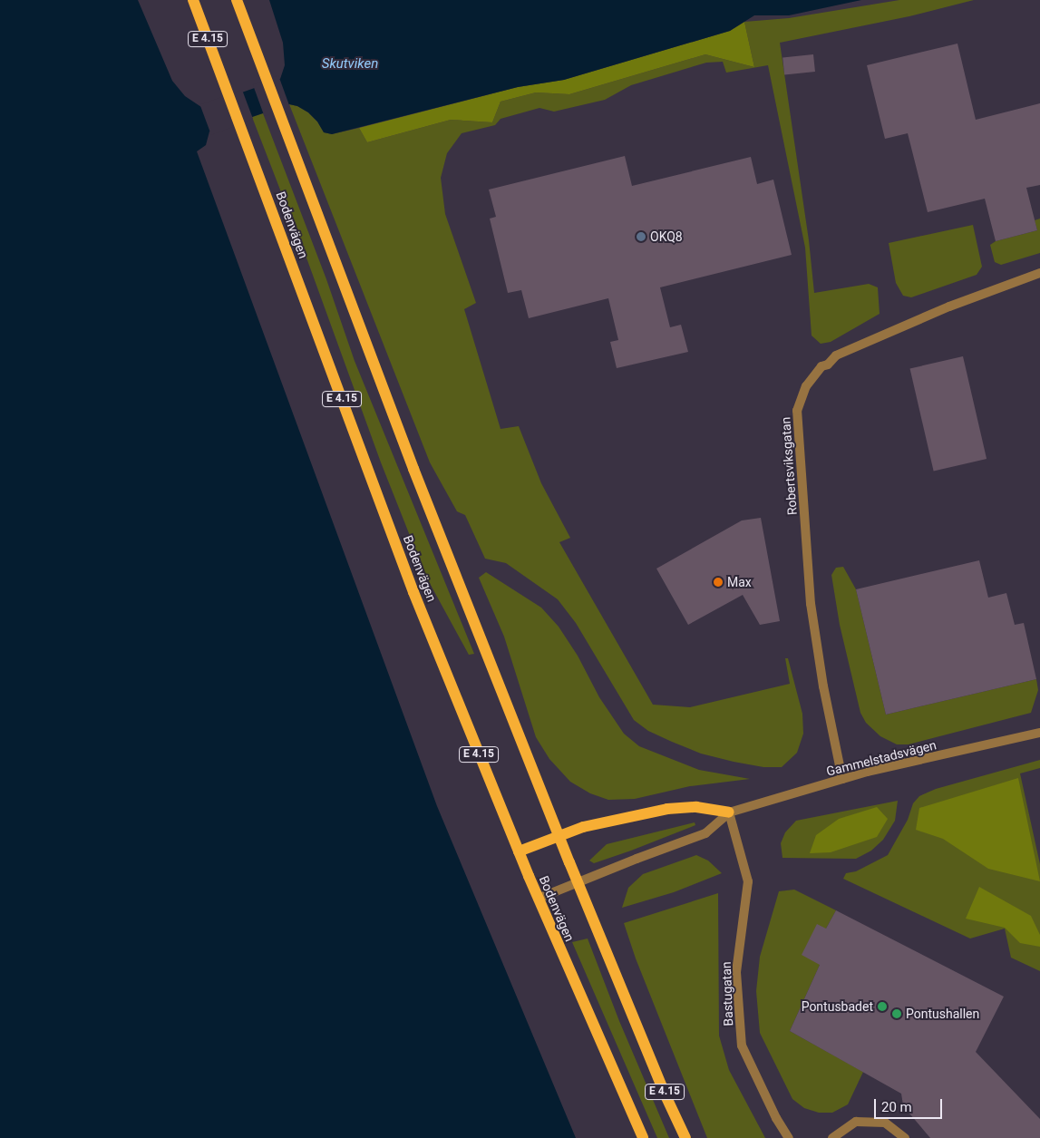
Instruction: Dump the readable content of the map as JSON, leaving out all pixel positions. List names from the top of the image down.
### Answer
{
  "streets": {
    "main road": ["E 4.15", "Bodenvägen"],
    "street": ["Robertsviksgatan", "Gammelstadsvägen", "Bastugatan"]
  },
  "crossings": [
    ["Robertsviksgatan", "Gammelstadsvägen"],
    ["Gammelstadsvägen", "Bastugatan"]
  ],
  "water": ["Skutviken"],
  "places": [
    "OKQ8",
    "Max",
    "Pontusbadet",
    "Pontushallen"
  ],
  "scale_bar": "20 m"
}
